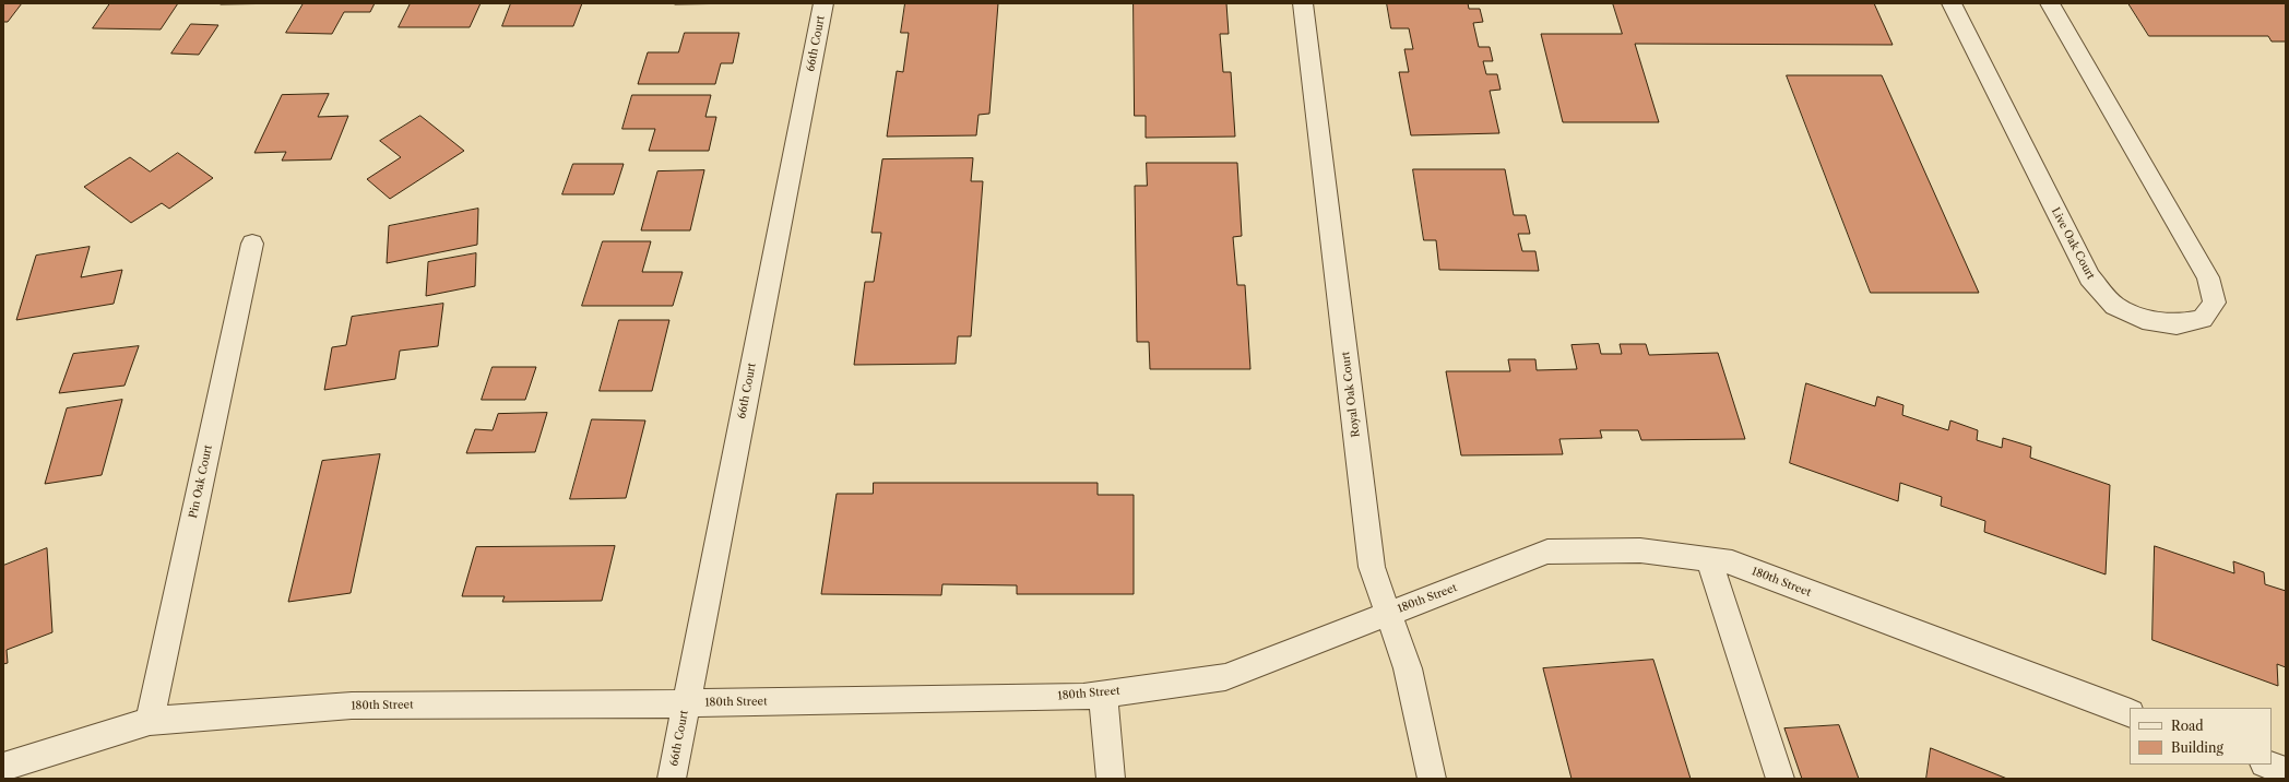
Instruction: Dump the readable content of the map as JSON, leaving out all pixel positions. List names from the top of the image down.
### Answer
{
  "streets": {
    "street": [
      "66th Court",
      "Live Oak Court",
      "Royal Oak Court",
      "Pin Oak Court",
      "180th Street"
    ]
  },
  "crossings": [
    ["66th Court", "180th Street"],
    ["Royal Oak Court", "180th Street"],
    ["Pin Oak Court", "180th Street"]
  ],
  "legend": ["Road", "Building"]
}
